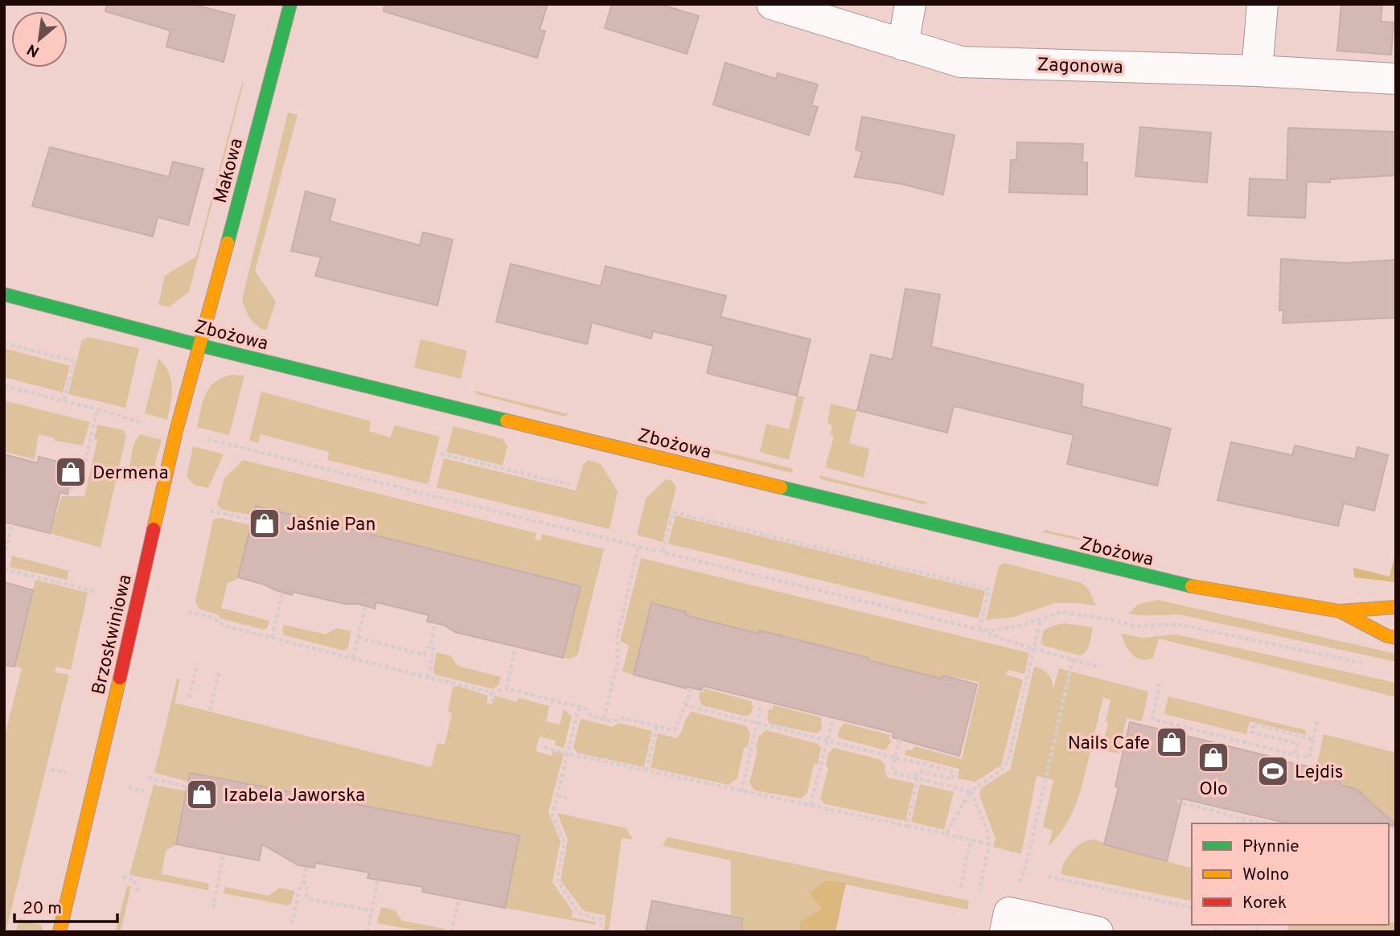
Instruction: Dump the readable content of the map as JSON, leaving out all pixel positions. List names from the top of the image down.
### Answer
{
  "streets": {
    "street": [
      "Zagonowa",
      "Makowa",
      "Zbożowa",
      "Brzoskwiniowa"
    ]
  },
  "crossings": [
    ["Makowa", "Zbożowa"],
    ["Makowa", "Brzoskwiniowa"],
    ["Zbożowa", "Brzoskwiniowa"]
  ],
  "places": {
    "shop": [
      "Dermena",
      "Jaśnie Pan",
      "Nails Cafe",
      "Olo",
      "Izabela Jaworska"
    ],
    "sports": ["Lejdis"]
  },
  "legend": ["Płynnie", "Wolno", "Korek"],
  "scale_bar": "20 m",
  "north": "bottom left"
}
